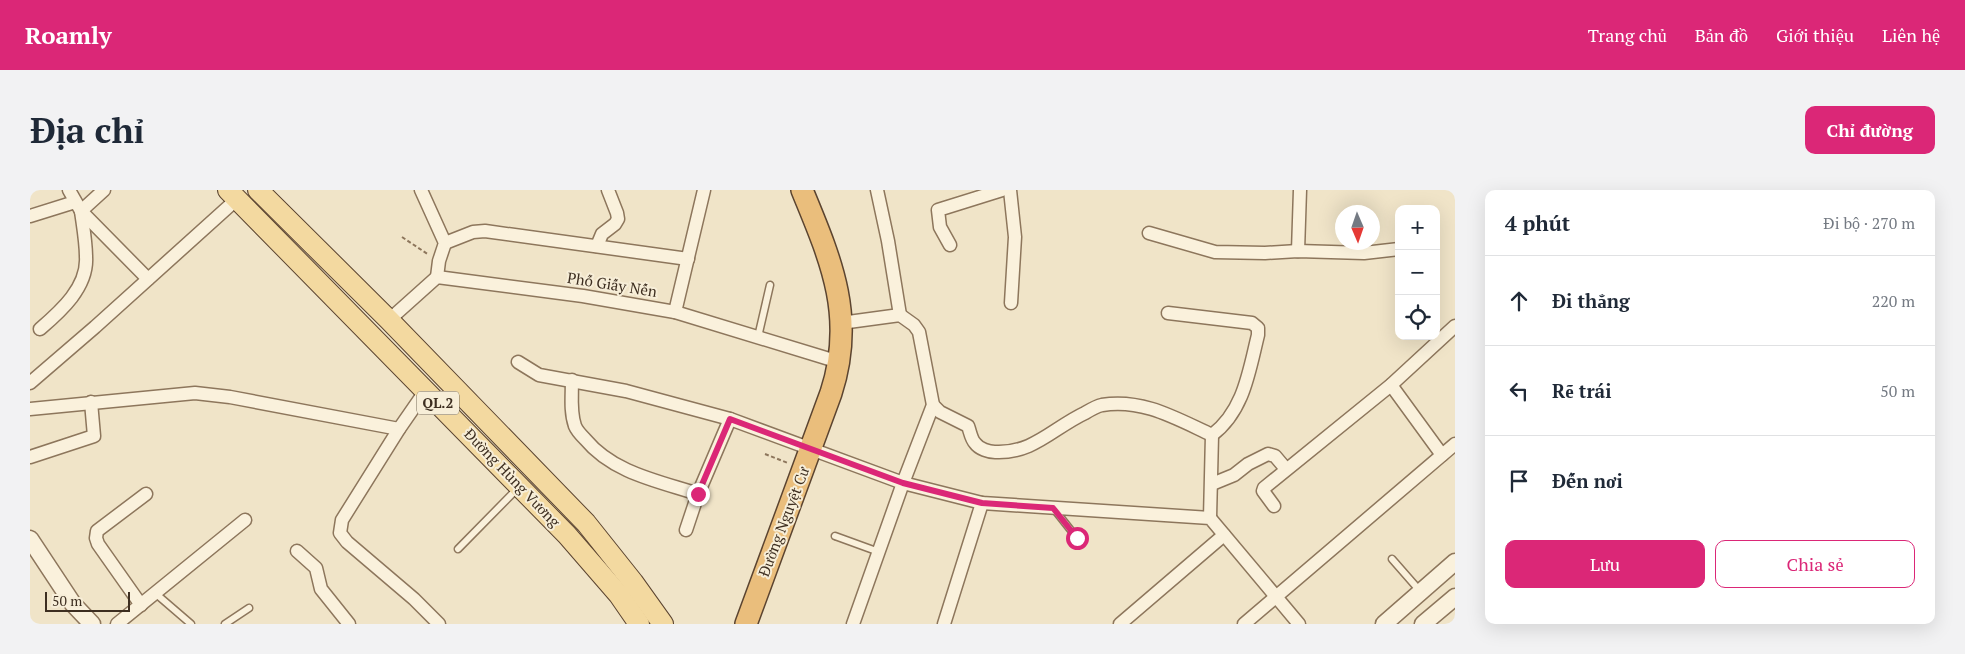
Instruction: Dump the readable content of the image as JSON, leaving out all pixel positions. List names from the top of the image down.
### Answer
{
  "streets": {
    "highway": ["Đường Nguyệt Cư"],
    "main road": ["QL.2", "Đường Hùng Vương"],
    "street": ["Phố Giấy Nến"]
  },
  "crossings": [
    ["Phố Giấy Nến", "Đường Nguyệt Cư"]
  ],
  "scale_bar": "50 m",
  "north": "bottom",
  "page": {
    "header": "Roamly",
    "nav": [
      "Trang chủ",
      "Bản đồ",
      "Giới thiệu",
      "Liên hệ"
    ],
    "buttons": [
      "Chỉ đường",
      ["Lưu", "Chia sẻ"]
    ],
    "title": "Địa chỉ",
    "heading": ["4 phút", "Đi bộ · 270 m"],
    "map_buttons": ["+", "−"],
    "list": [
      ["Đi thẳng", "220 m"],
      ["Rẽ trái", "50 m"],
      "Đến nơi"
    ],
    "scale": "50 m"
  }
}
